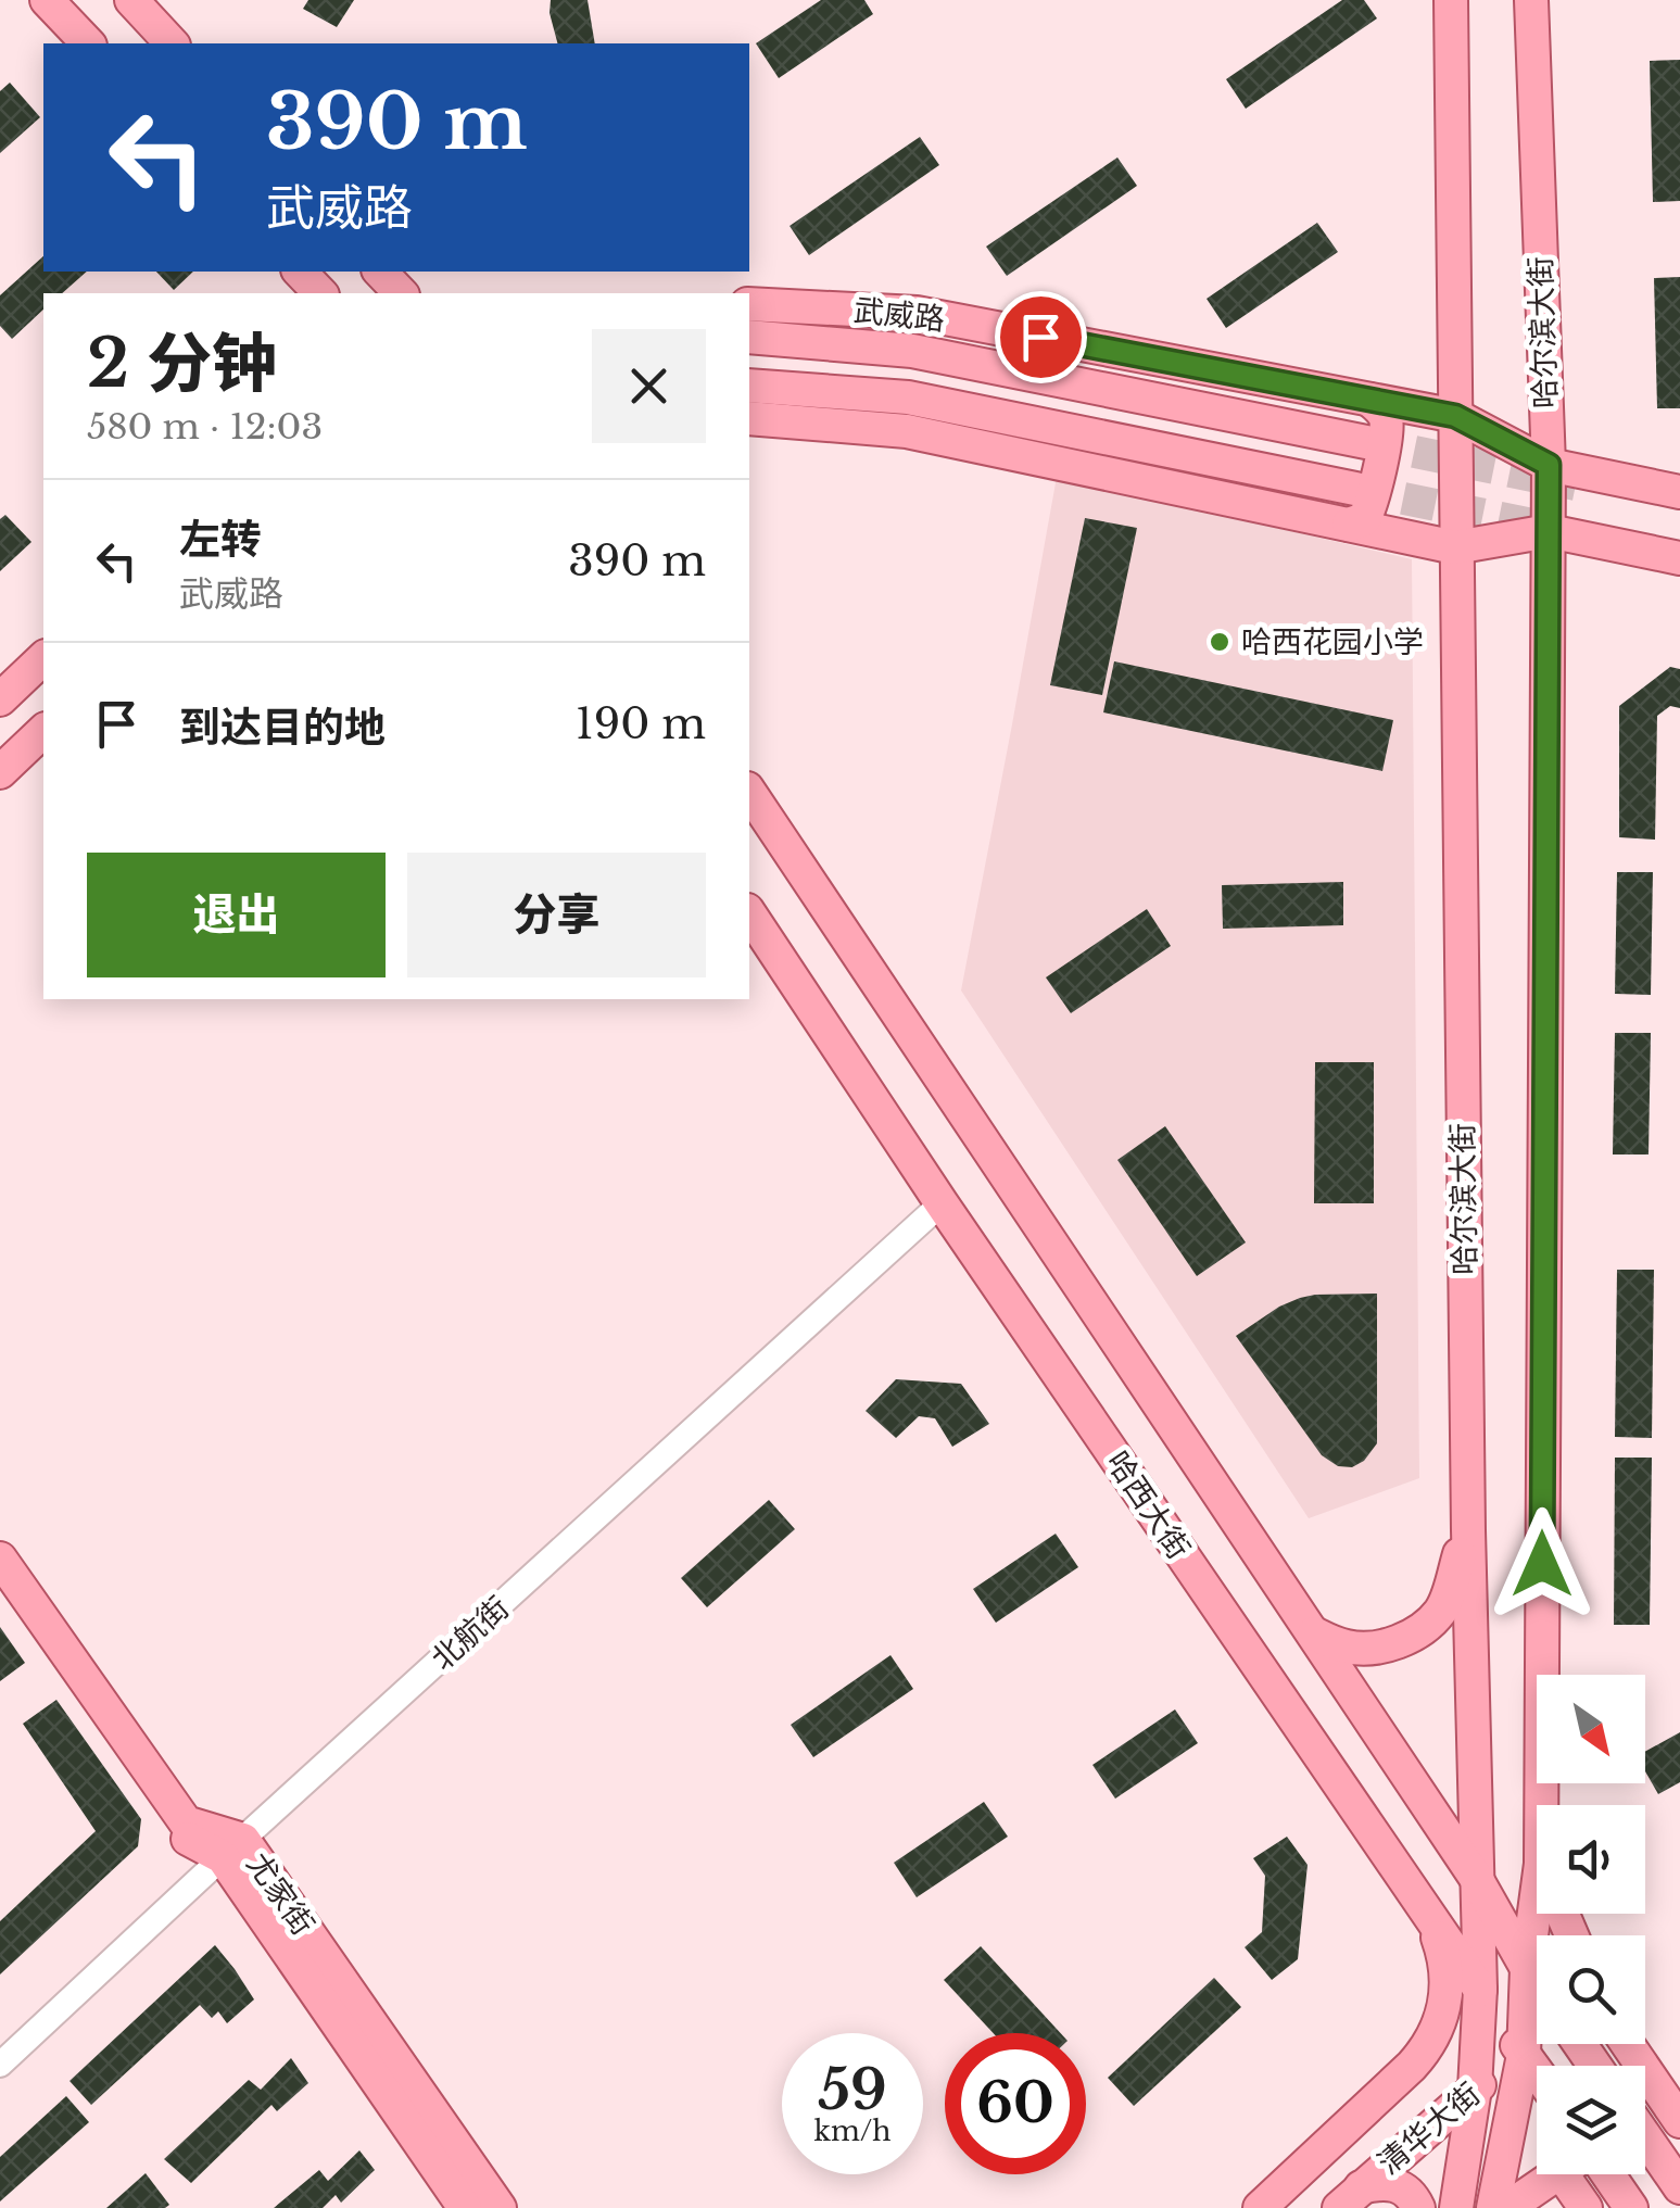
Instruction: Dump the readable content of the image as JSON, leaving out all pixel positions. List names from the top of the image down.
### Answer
{
  "streets": {
    "main road": [
      "武威路",
      "哈尔滨大街",
      "哈西大街",
      "尤家街",
      "清华大街"
    ],
    "street": ["北航街"]
  },
  "crossings": [
    ["武威路", "哈尔滨大街"],
    ["哈尔滨大街", "哈西大街"],
    ["哈尔滨大街", "清华大街"],
    ["哈西大街", "北航街"],
    ["哈西大街", "清华大街"],
    ["北航街", "尤家街"]
  ],
  "places": ["哈西花园小学"],
  "north": "bottom right",
  "page": {
    "turn": ["390 m", "武威路"],
    "heading": ["2 分钟", "580 m · 12:03"],
    "list": [
      {
        "name": "左转",
        "note": "武威路",
        "value": "390 m"
      },
      {
        "name": "到达目的地",
        "value": "190 m"
      }
    ],
    "buttons": ["退出", "分享"],
    "speed": "59 km/h",
    "limit": "60"
  }
}
